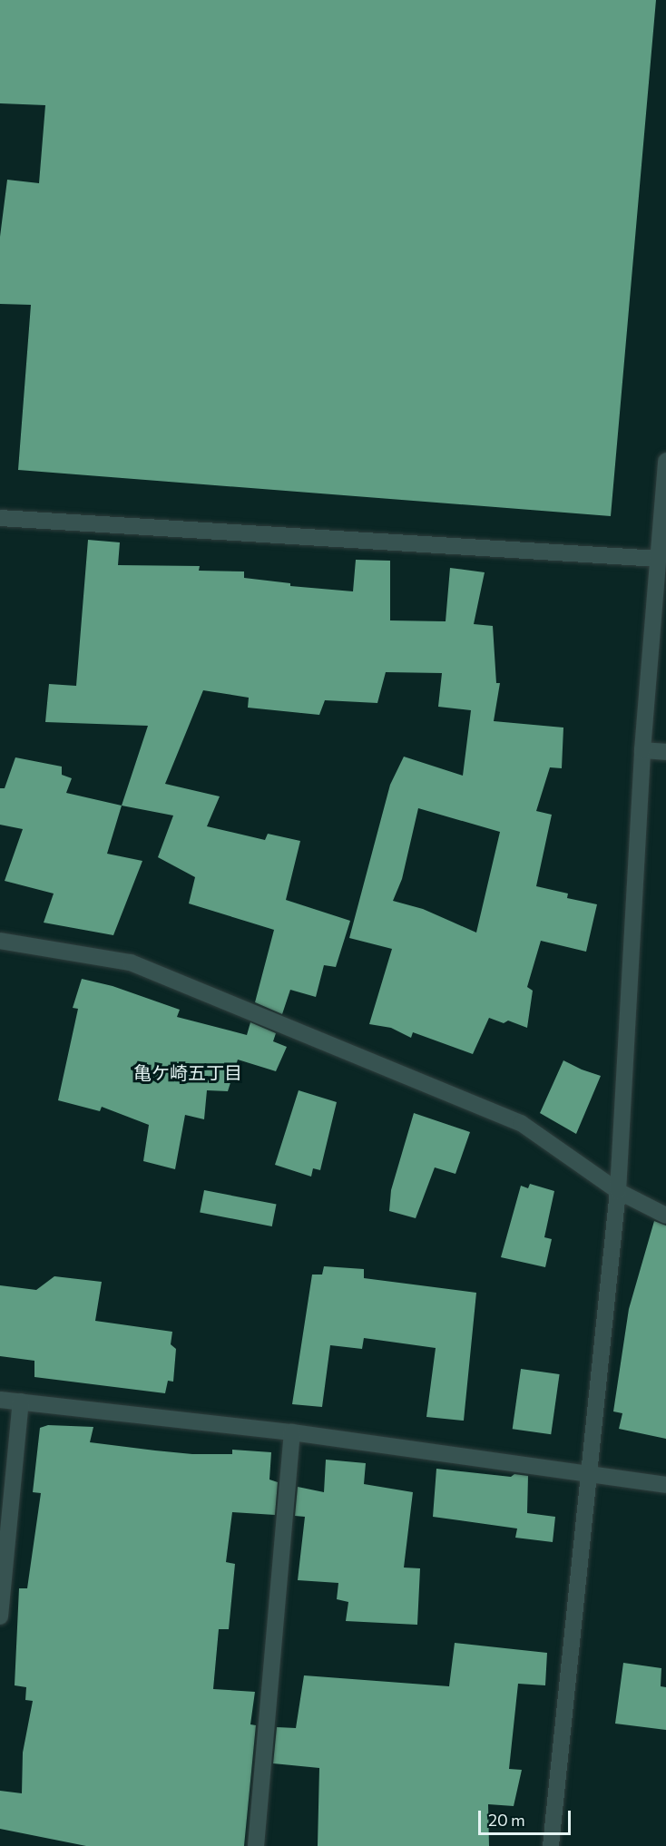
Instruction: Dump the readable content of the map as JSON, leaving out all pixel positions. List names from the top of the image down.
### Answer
{
  "districts": ["亀ケ崎五丁目"],
  "scale_bar": "20 m"
}
